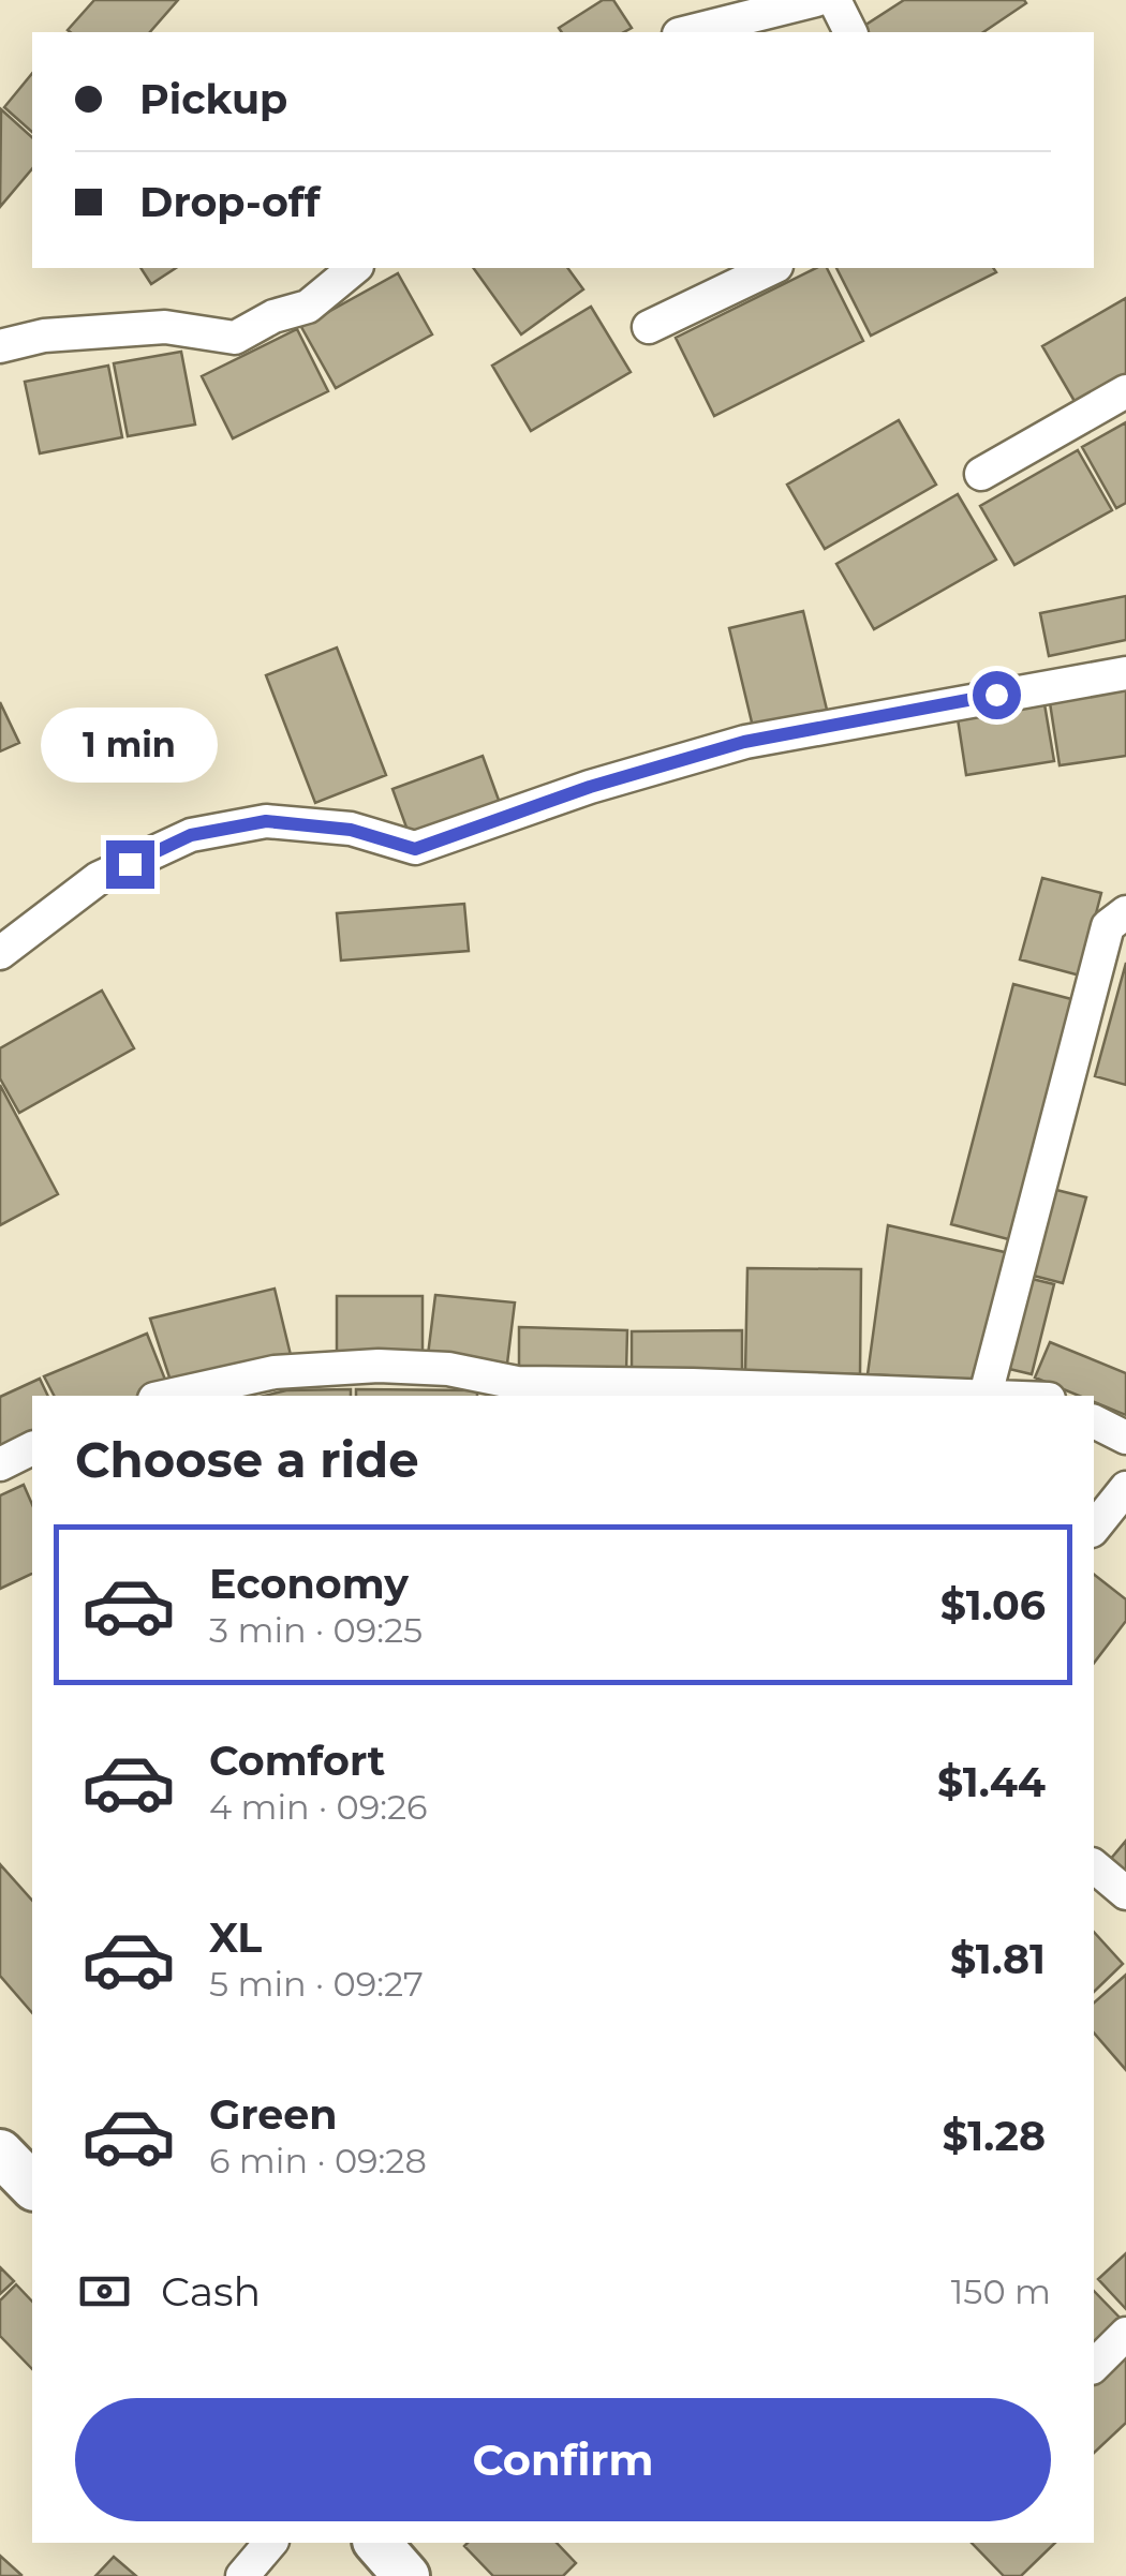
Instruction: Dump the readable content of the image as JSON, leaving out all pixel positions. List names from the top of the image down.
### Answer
{
  "page": {
    "banner": ["Pickup", "Drop-off"],
    "bubble": "1 min",
    "heading": "Choose a ride",
    "list": [
      {
        "name": "Economy",
        "note": "3 min · 09:25",
        "value": "$1.06"
      },
      {
        "name": "Comfort",
        "note": "4 min · 09:26",
        "value": "$1.44"
      },
      {
        "name": "XL",
        "note": "5 min · 09:27",
        "value": "$1.81"
      },
      {
        "name": "Green",
        "note": "6 min · 09:28",
        "value": "$1.28"
      }
    ],
    "pay": ["Cash", "150 m"],
    "buttons": "Confirm"
  }
}
